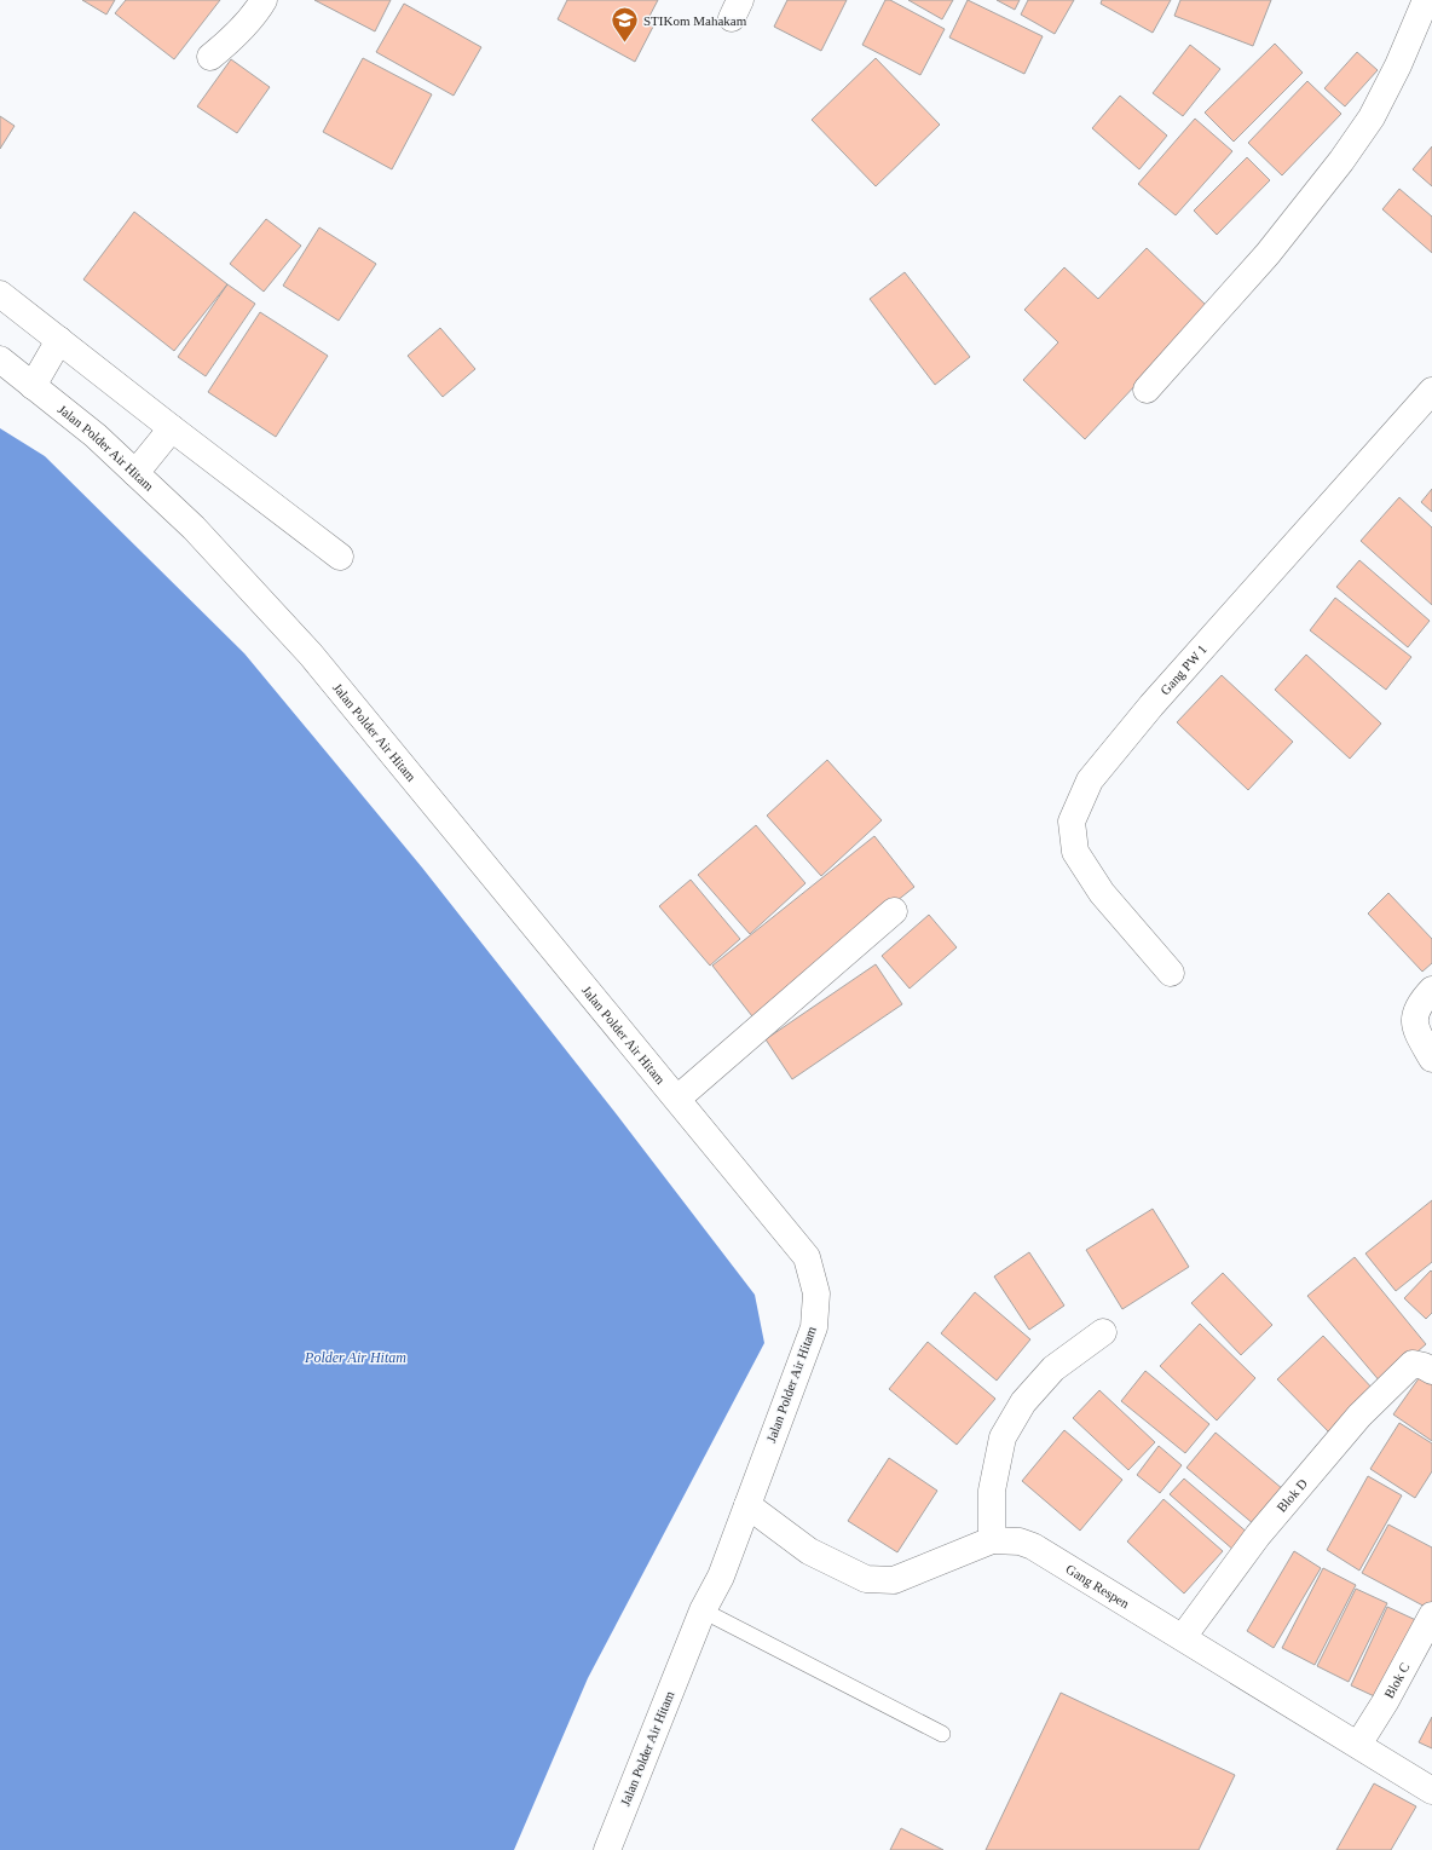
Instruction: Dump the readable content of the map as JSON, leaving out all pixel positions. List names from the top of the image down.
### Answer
{
  "streets": {
    "street": [
      "Jalan Polder Air Hitam",
      "Gang PW 1",
      "Blok D",
      "Gang Respen",
      "Blok C"
    ]
  },
  "crossings": [
    ["Jalan Polder Air Hitam", "Gang Respen"],
    ["Blok D", "Gang Respen"],
    ["Gang Respen", "Blok C"]
  ],
  "water": ["Polder Air Hitam"],
  "places": {
    "school or university": ["STIKom Mahakam"]
  }
}
